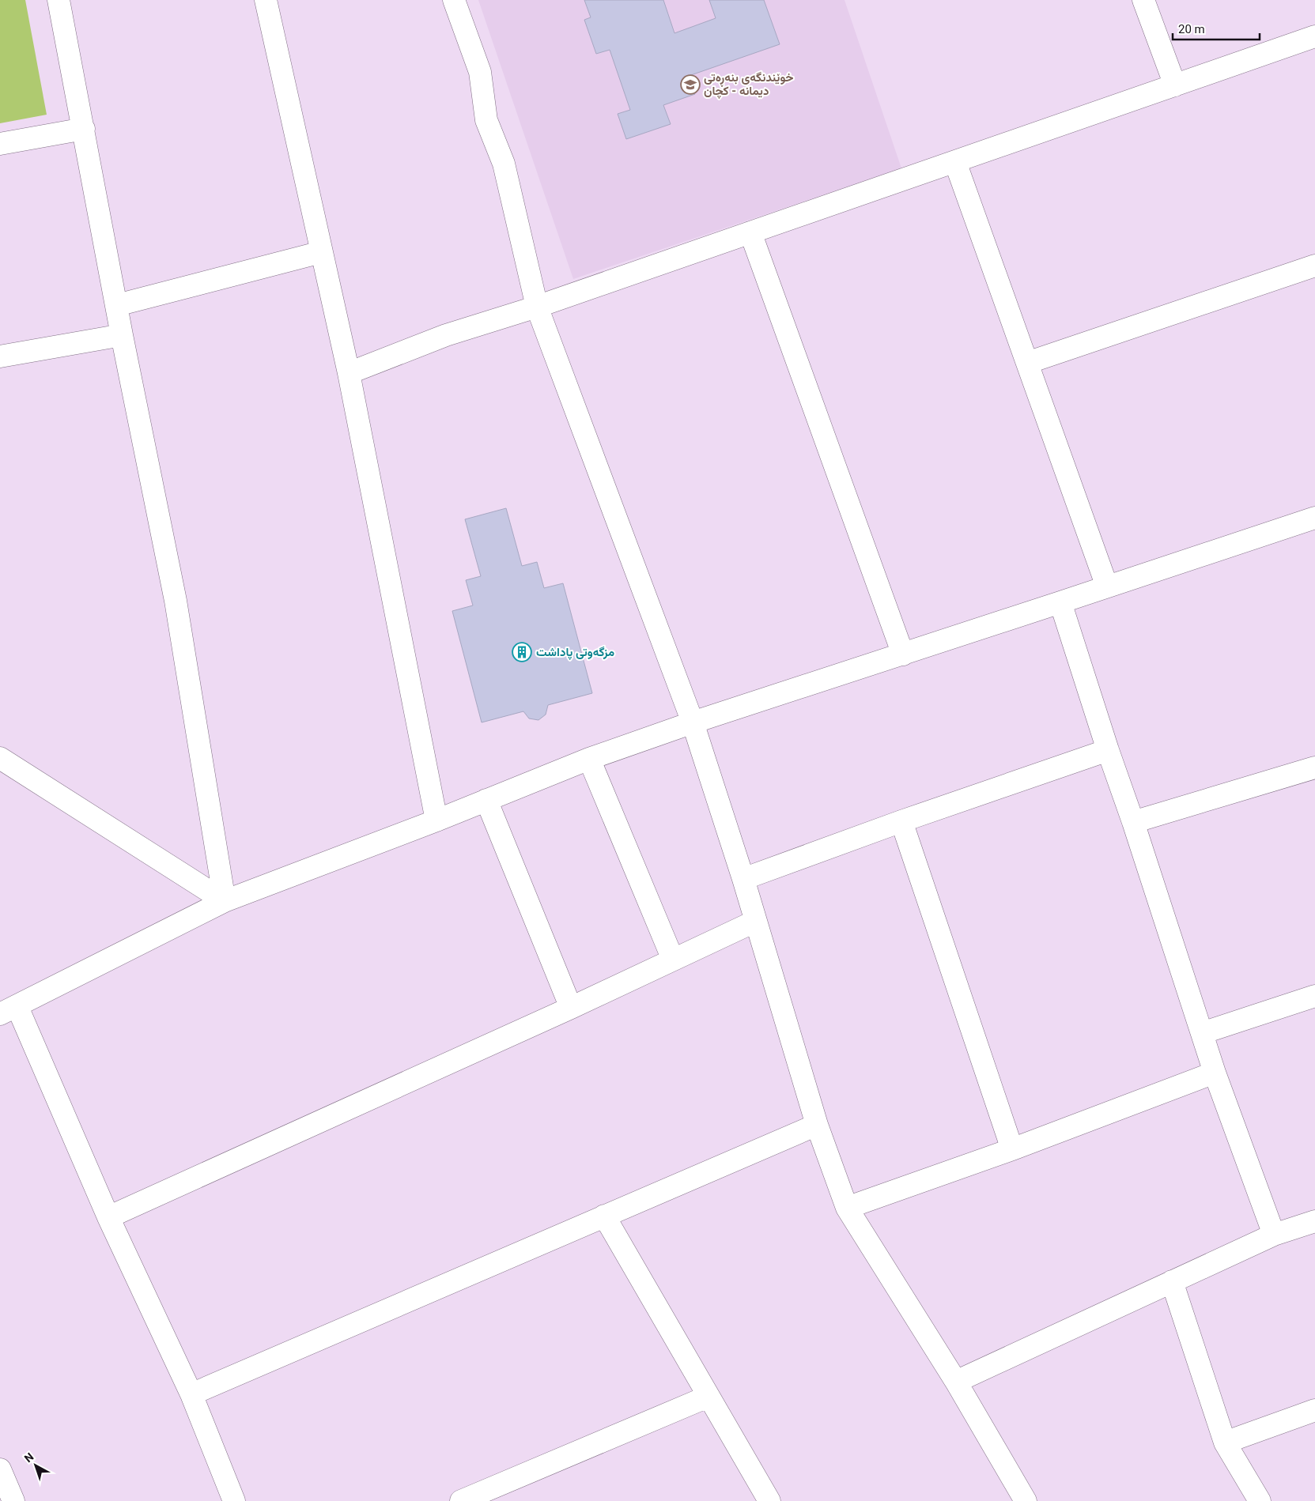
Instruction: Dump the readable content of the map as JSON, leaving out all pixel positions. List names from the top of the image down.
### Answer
{
  "places": {
    "school or university": ["خوێندنگەی بنەڕەتی دیمانە - کچان"],
    "building": ["مزگەوتی پاداشت"]
  },
  "scale_bar": "20 m",
  "north": "top left"
}
